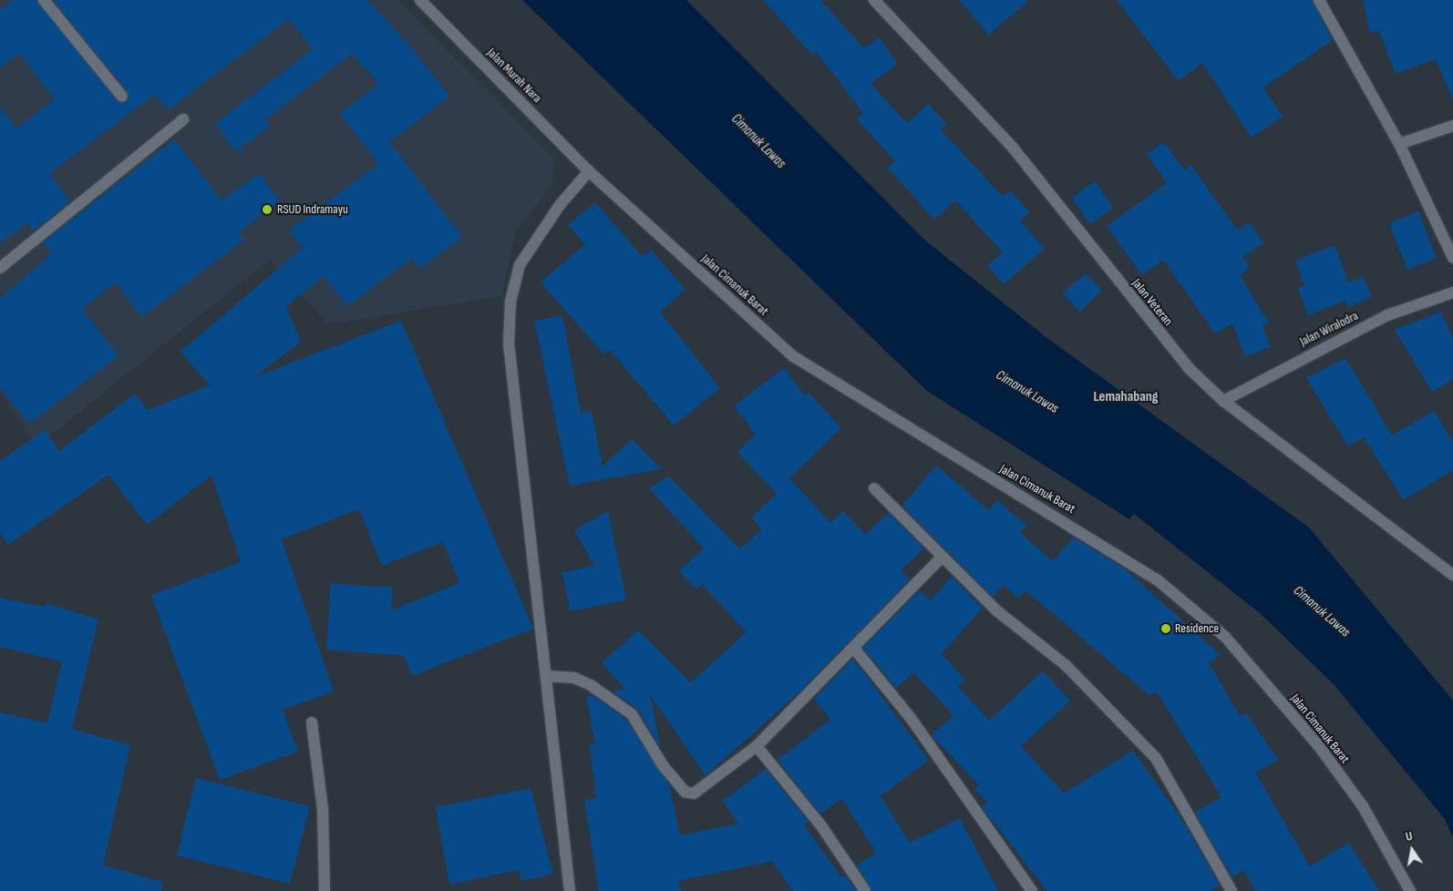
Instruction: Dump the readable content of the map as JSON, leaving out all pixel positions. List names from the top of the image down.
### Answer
{
  "streets": {
    "street": [
      "Jalan Murah Nara",
      "Jalan Cimanuk Barat",
      "Jalan Veteran",
      "Jalan Wiralodra"
    ]
  },
  "crossings": [
    ["Jalan Murah Nara", "Jalan Cimanuk Barat"],
    ["Jalan Veteran", "Jalan Wiralodra"]
  ],
  "districts": ["Lemahabang"],
  "water": ["Cimanuk Lawas"],
  "places": ["RSUD Indramayu", "Residence"],
  "north": "top"
}
